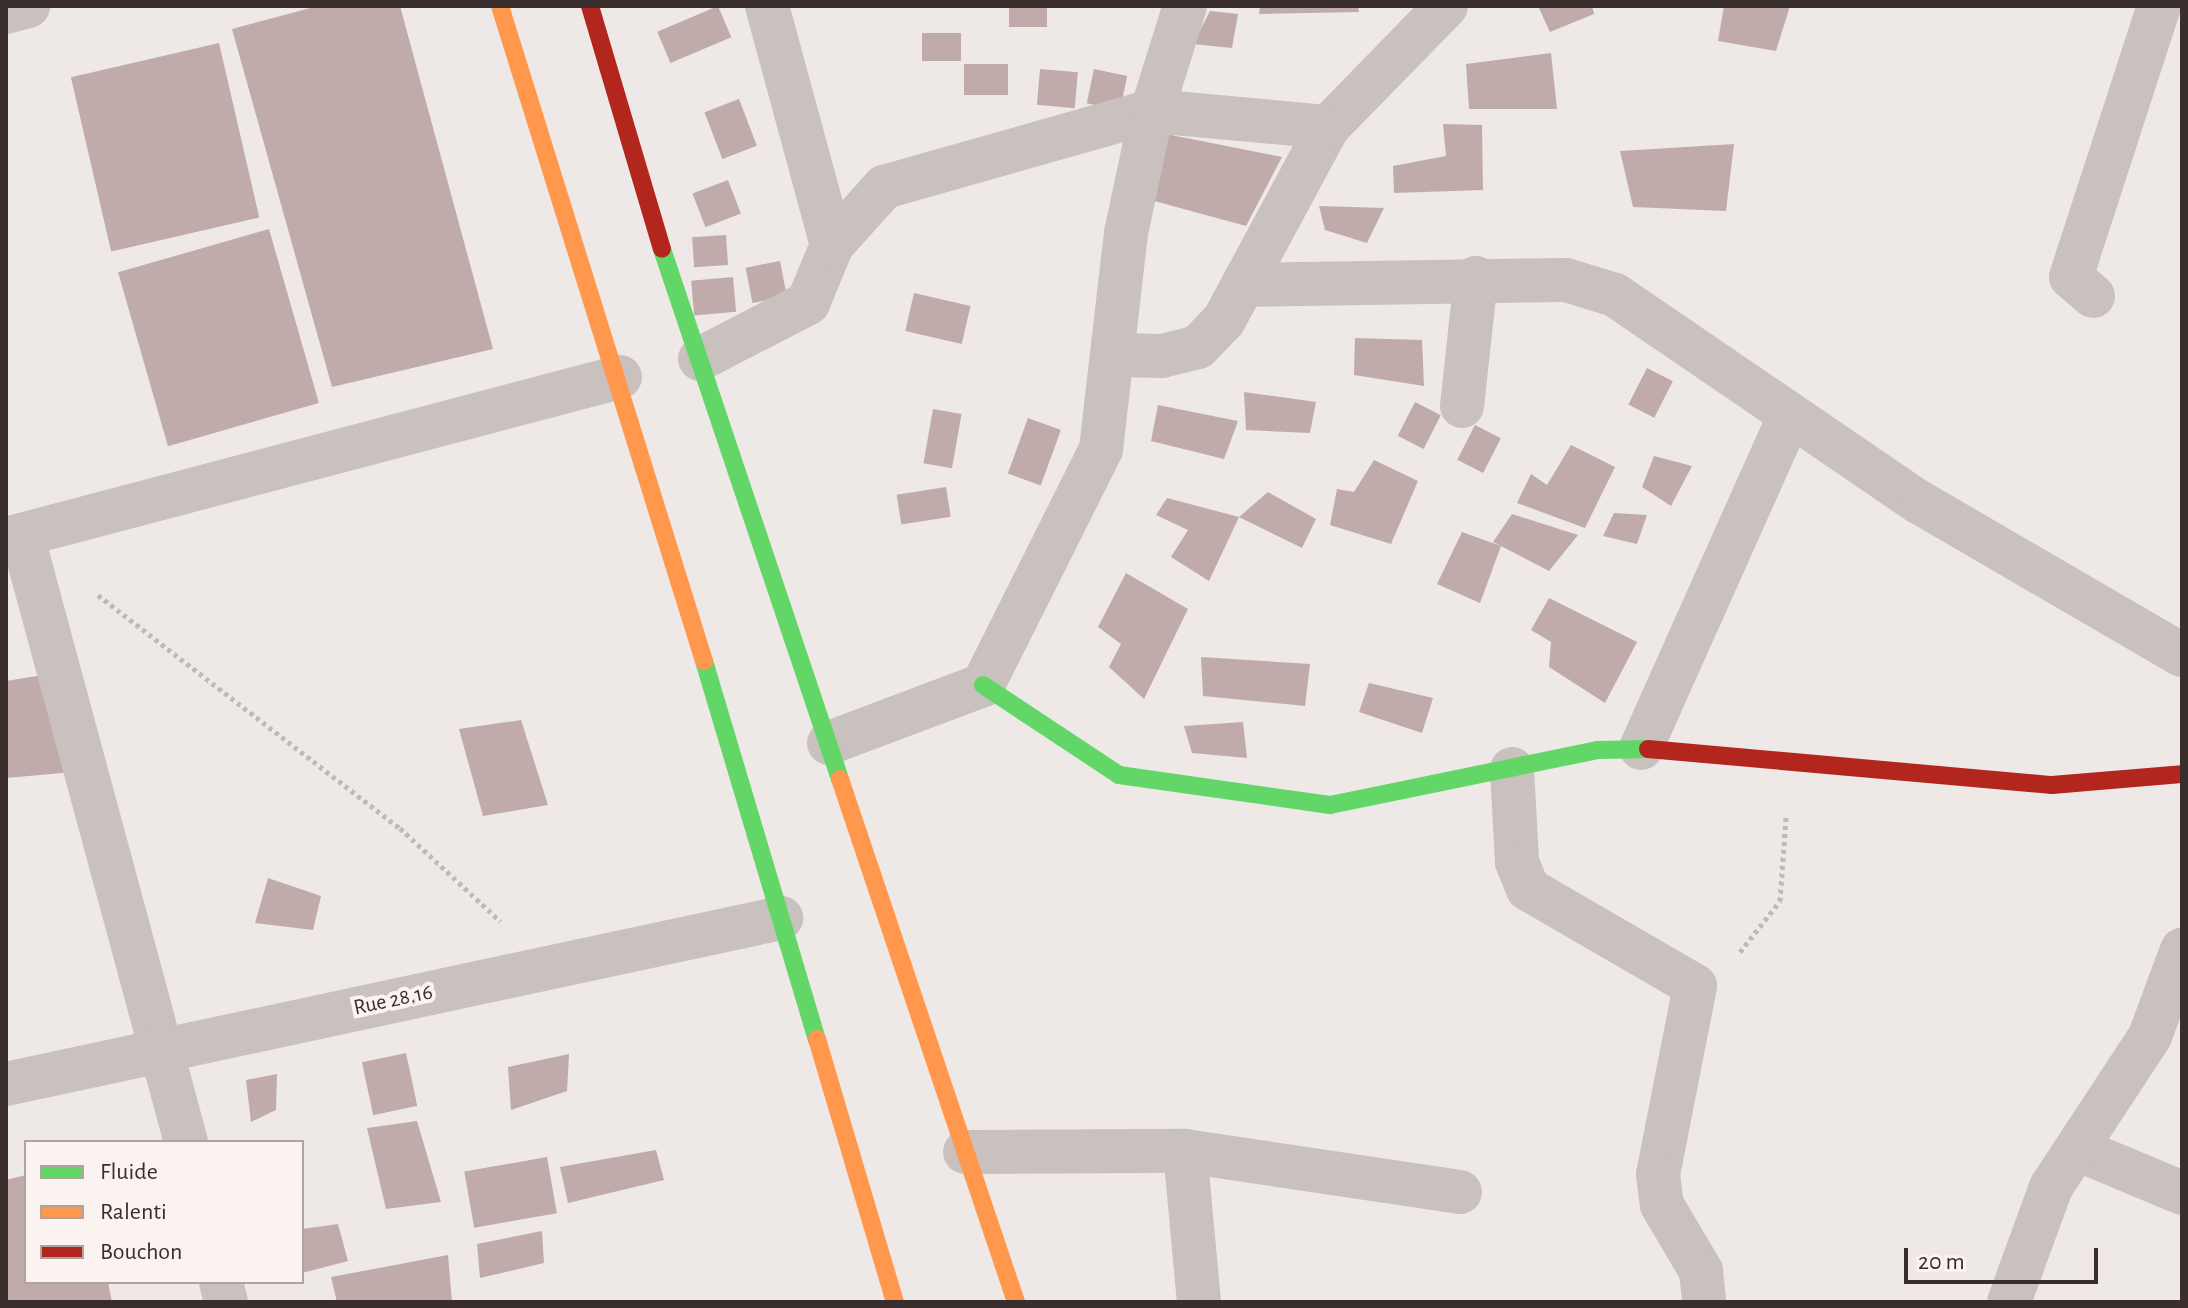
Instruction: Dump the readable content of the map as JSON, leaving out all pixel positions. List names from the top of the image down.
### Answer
{
  "streets": {
    "street": ["Rue 28.16"]
  },
  "legend": ["Fluide", "Ralenti", "Bouchon"],
  "scale_bar": "20 m"
}
